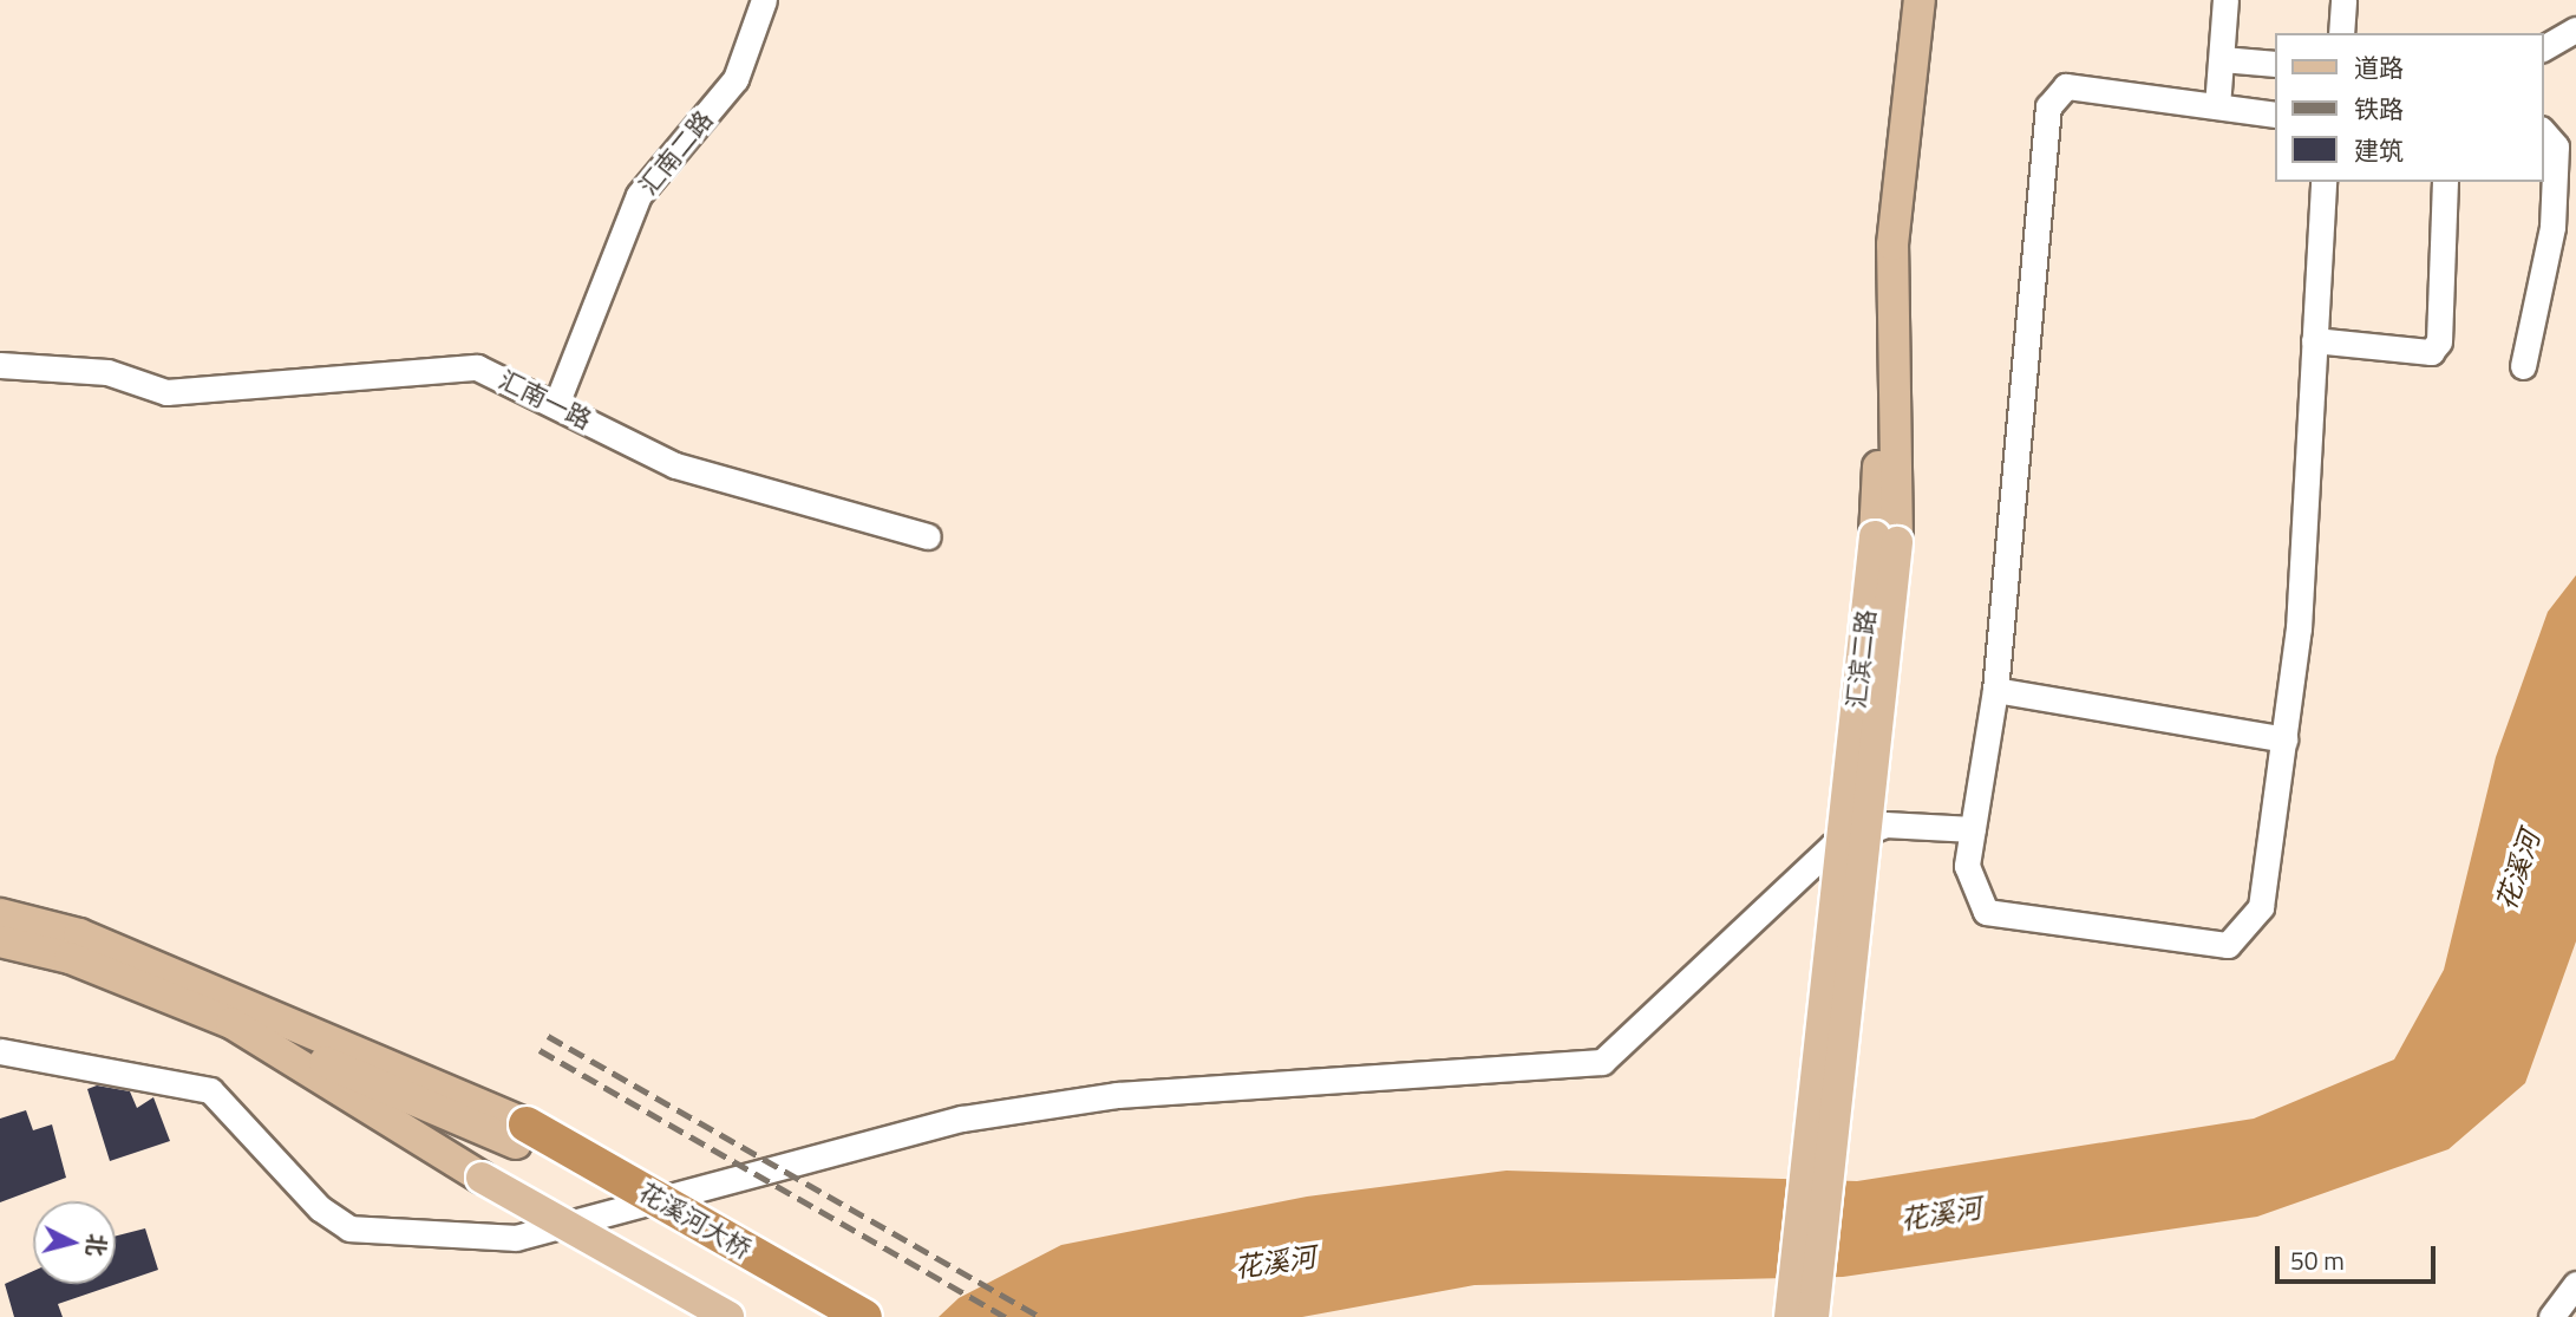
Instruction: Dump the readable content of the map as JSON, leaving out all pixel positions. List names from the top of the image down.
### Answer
{
  "streets": {
    "highway": ["花溪河大桥"],
    "main road": ["汇滨二路"],
    "street": ["汇南二路", "汇南一路"]
  },
  "crossings": [
    ["汇南二路", "汇南一路"]
  ],
  "water": ["花溪河"],
  "legend": ["道路", "铁路", "建筑"],
  "scale_bar": "50 m",
  "north": "right"
}
